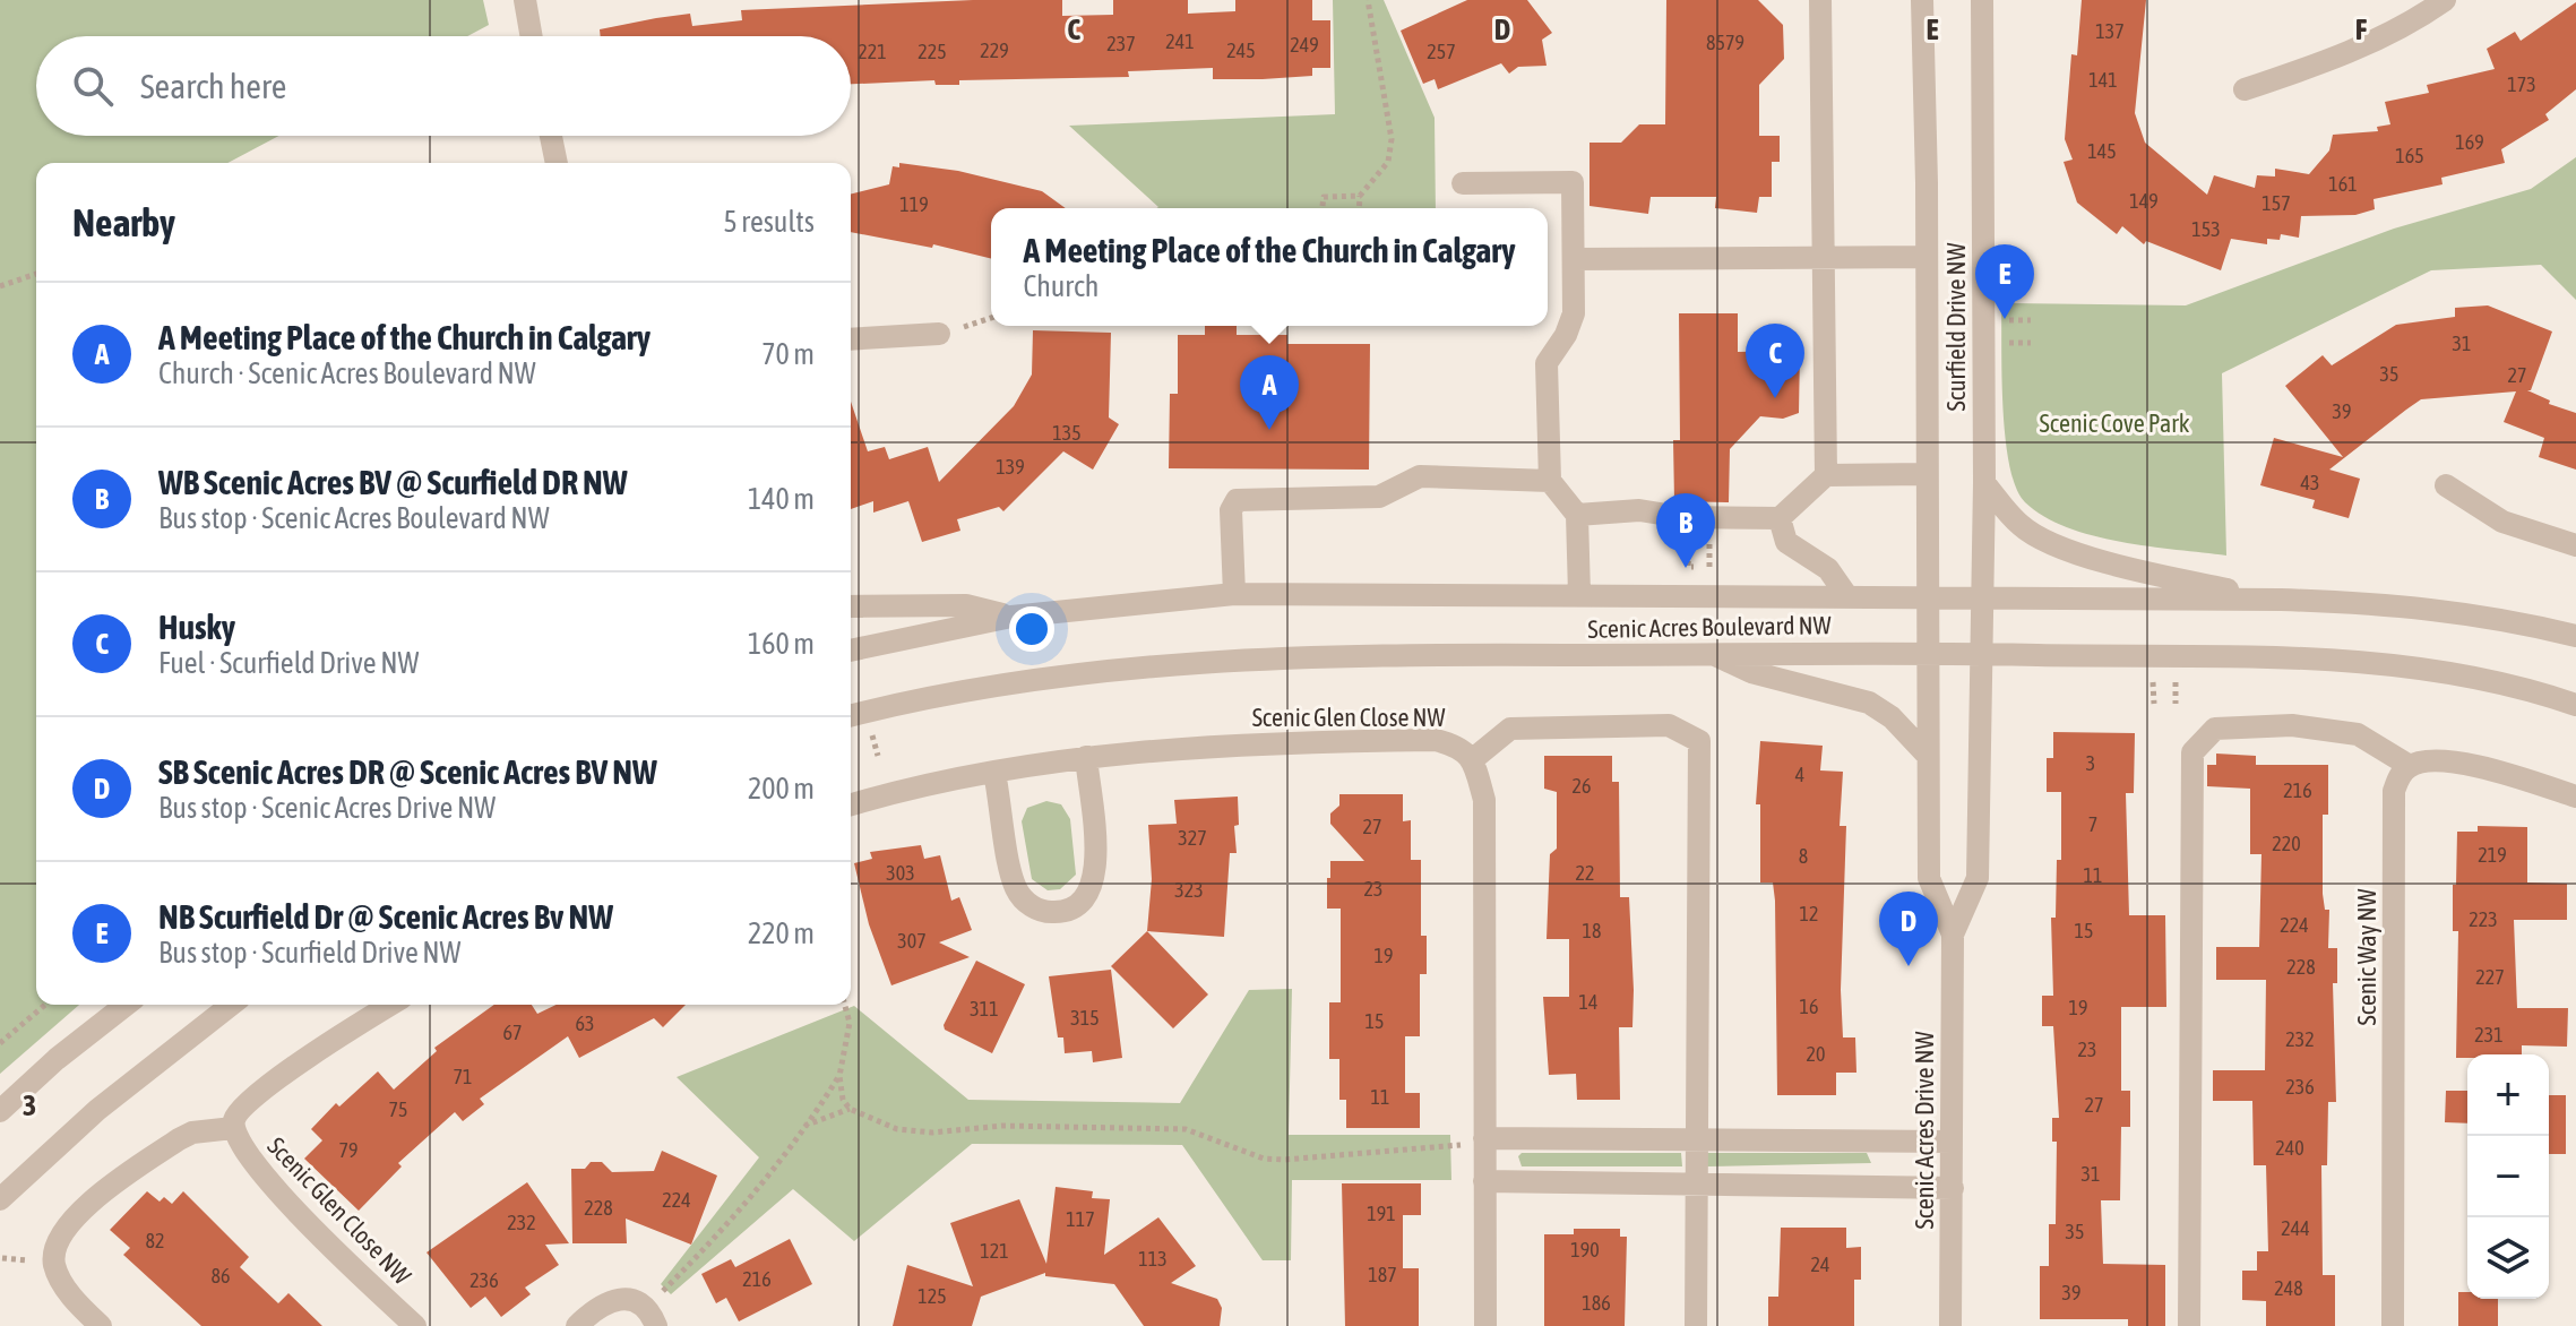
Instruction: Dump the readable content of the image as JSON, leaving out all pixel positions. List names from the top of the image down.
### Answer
{
  "streets": {
    "street": [
      "Scurfield Drive NW",
      "Scenic Acres Boulevard NW",
      "Scenic Glen Close NW",
      "Scenic Way NW",
      "Scenic Acres Drive NW"
    ]
  },
  "crossings": [
    ["Scurfield Drive NW", "Scenic Acres Boulevard NW"],
    ["Scurfield Drive NW", "Scenic Acres Drive NW"],
    ["Scenic Acres Boulevard NW", "Scenic Acres Drive NW"]
  ],
  "parks": ["Scenic Cove Park"],
  "house_numbers": [
    "137",
    "241",
    "8579",
    "237",
    "249",
    "229",
    "245",
    "221",
    "225",
    "257",
    "141",
    "173",
    "169",
    "145",
    "165",
    "161",
    "149",
    "157",
    "119",
    "153",
    "31",
    "35",
    "27",
    "39",
    "135",
    "139",
    "43",
    "3",
    "4",
    "26",
    "216",
    "7",
    "27",
    "327",
    "220",
    "219",
    "8",
    "303",
    "22",
    "11",
    "23",
    "323",
    "12",
    "223",
    "224",
    "18",
    "15",
    "307",
    "19",
    "228",
    "227",
    "14",
    "16",
    "19",
    "311",
    "315",
    "15",
    "63",
    "67",
    "231",
    "232",
    "23",
    "20",
    "71",
    "236",
    "11",
    "27",
    "75",
    "240",
    "79",
    "31",
    "224",
    "228",
    "191",
    "117",
    "232",
    "244",
    "35",
    "82",
    "190",
    "121",
    "113",
    "24",
    "187",
    "86",
    "216",
    "236",
    "248",
    "39",
    "125",
    "186"
  ],
  "page": {
    "search": "Search here",
    "heading": ["Nearby", "5 results"],
    "popup": ["A Meeting Place of the Church in Calgary", "Church"],
    "pins": [
      "E",
      "C",
      "A",
      "B",
      "D"
    ],
    "list": [
      {
        "mark": "A",
        "name": "A Meeting Place of the Church in Calgary",
        "note": "Church · Scenic Acres Boulevard NW",
        "value": "70 m"
      },
      {
        "mark": "B",
        "name": "WB Scenic Acres BV @ Scurfield DR NW",
        "note": "Bus stop · Scenic Acres Boulevard NW",
        "value": "140 m"
      },
      {
        "mark": "C",
        "name": "Husky",
        "note": "Fuel · Scurfield Drive NW",
        "value": "160 m"
      },
      {
        "mark": "D",
        "name": "SB Scenic Acres DR @ Scenic Acres BV NW",
        "note": "Bus stop · Scenic Acres Drive NW",
        "value": "200 m"
      },
      {
        "mark": "E",
        "name": "NB Scurfield Dr @ Scenic Acres Bv NW",
        "note": "Bus stop · Scurfield Drive NW",
        "value": "220 m"
      }
    ],
    "map_buttons": ["+", "−"]
  },
  "grid": {
    "columns": [
      "C",
      "D",
      "E",
      "F"
    ],
    "rows": ["3"]
  }
}
